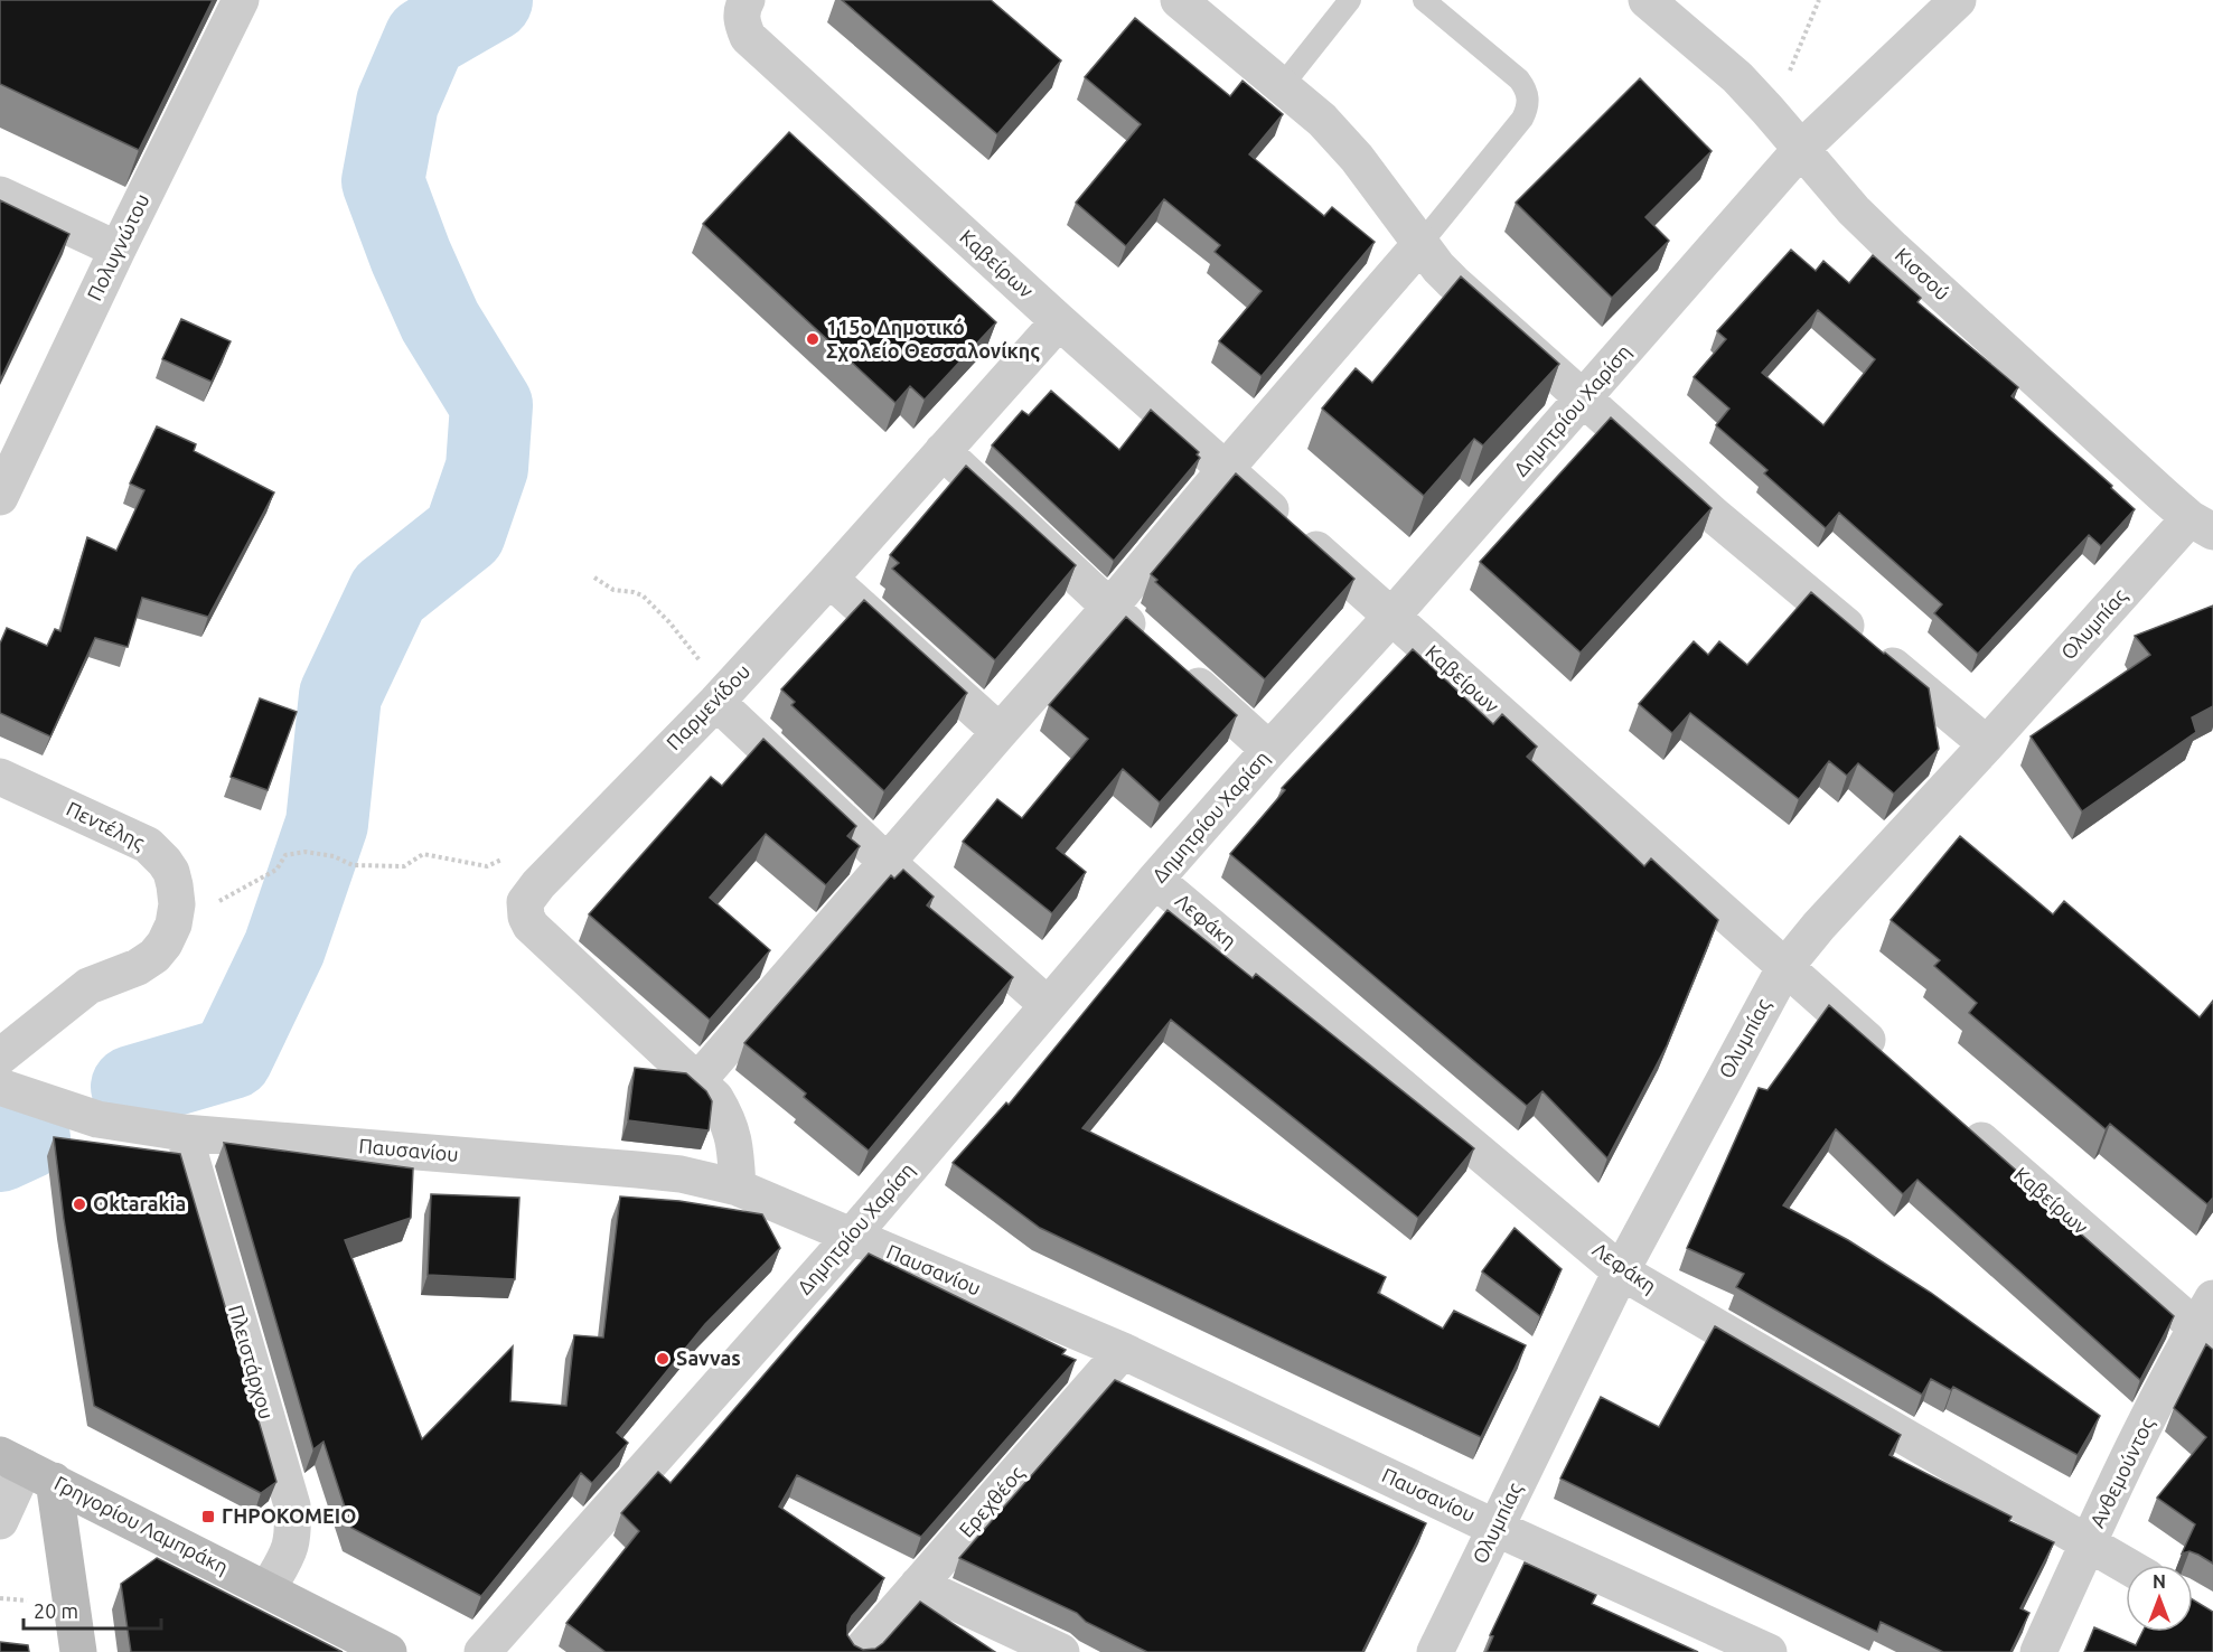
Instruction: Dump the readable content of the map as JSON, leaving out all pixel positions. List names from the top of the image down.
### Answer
{
  "streets": {
    "main road": ["Γρηγορίου Λαμπράκη"],
    "street": [
      "Πολυγνώτου",
      "Καβείρων",
      "Κισσού",
      "Δημητρίου Χαρίση",
      "Ολυμπίας",
      "Παρμενίδου",
      "Πεντέλης",
      "Λεφάκη",
      "Παυσανίου",
      "Πλειστάρχου",
      "Ανθεμούντος",
      "Ερεχθέος"
    ]
  },
  "crossings": [
    ["Καβείρων", "Δημητρίου Χαρίση"],
    ["Καβείρων", "Ολυμπίας"],
    ["Καβείρων", "Παρμενίδου"],
    ["Καβείρων", "Ανθεμούντος"],
    ["Κισσού", "Δημητρίου Χαρίση"],
    ["Κισσού", "Ολυμπίας"],
    ["Δημητρίου Χαρίση", "Λεφάκη"],
    ["Δημητρίου Χαρίση", "Παυσανίου"],
    ["Ολυμπίας", "Λεφάκη"],
    ["Ολυμπίας", "Παυσανίου"],
    ["Λεφάκη", "Ανθεμούντος"],
    ["Παυσανίου", "Πλειστάρχου"],
    ["Παυσανίου", "Ερεχθέος"],
    ["Πλειστάρχου", "Γρηγορίου Λαμπράκη"]
  ],
  "places": {
    "other": ["115o Δημοτικό Σχολείο Θεσσαλονίκης", "Oktarakia", "Savvas"],
    "transit": ["ΓΗΡΟΚΟΜΕΙΟ"]
  },
  "scale_bar": "20 m",
  "north": "top"
}
